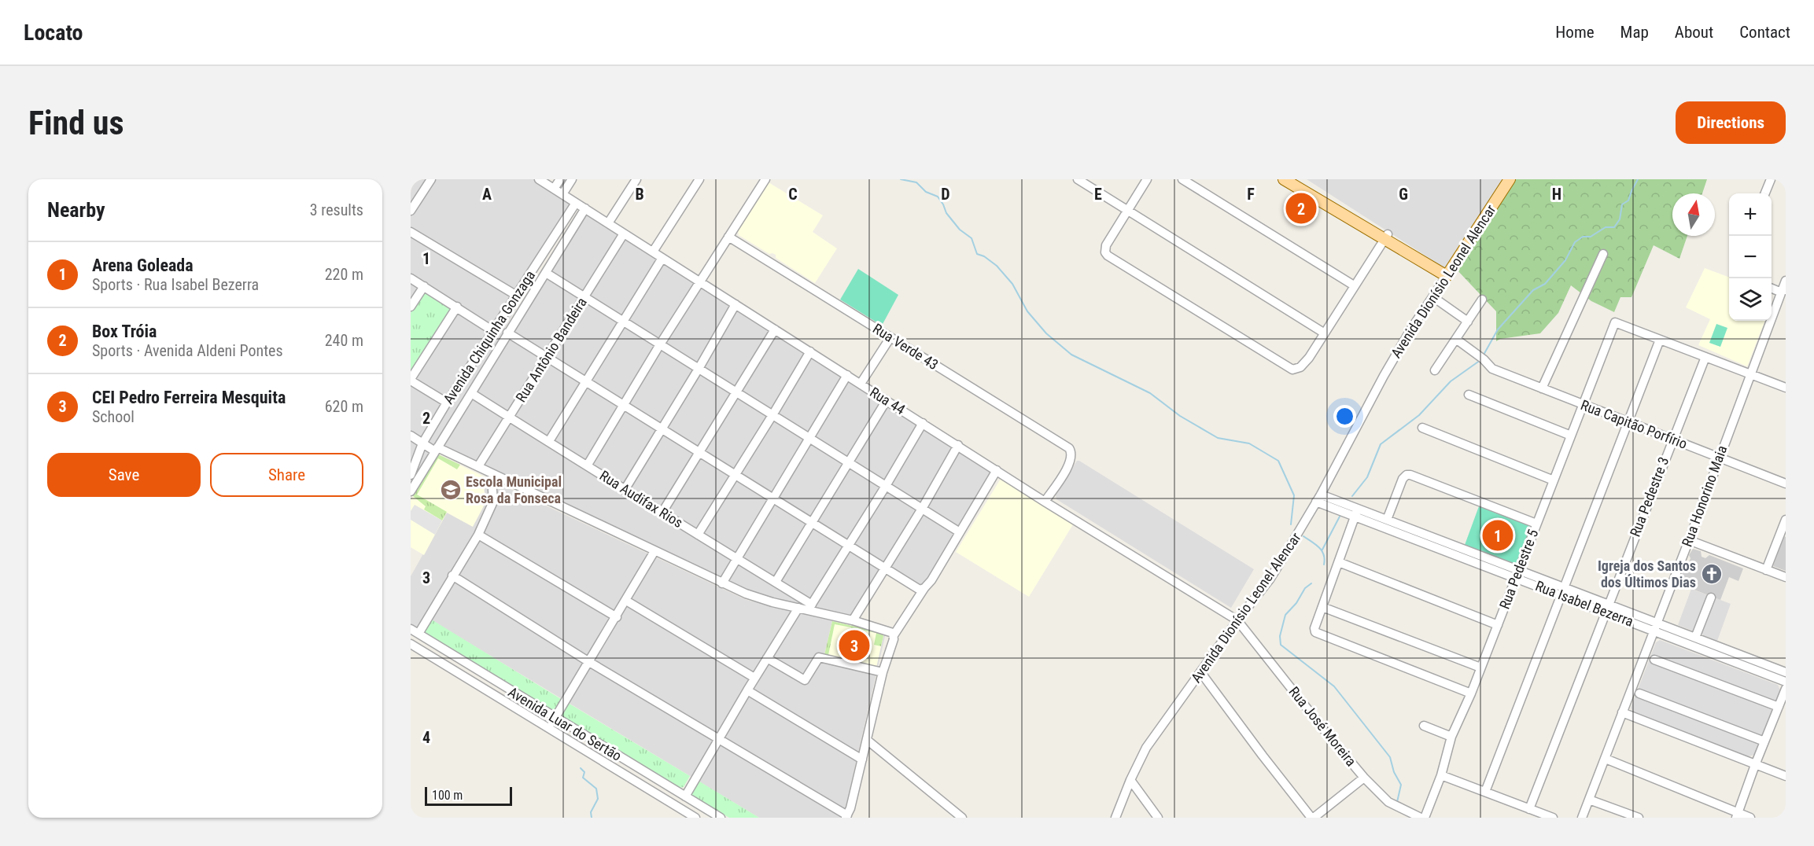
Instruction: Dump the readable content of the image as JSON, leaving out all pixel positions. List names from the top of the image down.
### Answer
{
  "streets": {
    "main road": ["Avenida Dionísio Leonel Alencar"],
    "street": [
      "Avenida Chiquinha Gonzaga",
      "Rua Verde 43",
      "Rua Antônio Bandeira",
      "Rua 44",
      "Rua Capitão Porfírio",
      "Rua Honorino Maia",
      "Rua Pedestre 3",
      "Rua Audifax Rios",
      "Rua Pedestre 5",
      "Rua Isabel Bezerra",
      "Avenida Luar do Sertão",
      "Rua José Moreira"
    ]
  },
  "crossings": [
    ["Avenida Dionísio Leonel Alencar", "Rua 44"],
    ["Avenida Dionísio Leonel Alencar", "Rua Isabel Bezerra"],
    ["Avenida Dionísio Leonel Alencar", "Rua José Moreira"],
    ["Avenida Chiquinha Gonzaga", "Rua 44"],
    ["Rua Verde 43", "Rua 44"],
    ["Rua Antônio Bandeira", "Rua 44"],
    ["Rua Antônio Bandeira", "Rua Audifax Rios"],
    ["Rua 44", "Rua José Moreira"],
    ["Rua Capitão Porfírio", "Rua Honorino Maia"],
    ["Rua Capitão Porfírio", "Rua Pedestre 3"],
    ["Rua Capitão Porfírio", "Rua Pedestre 5"],
    ["Rua Honorino Maia", "Rua Isabel Bezerra"],
    ["Rua Pedestre 3", "Rua Isabel Bezerra"],
    ["Rua Pedestre 5", "Rua Isabel Bezerra"]
  ],
  "places": {
    "school or university": ["Escola Municipal Rosa da Fonseca"],
    "church": ["Igreja dos Santos dos Últimos Dias"]
  },
  "scale_bar": "100 m",
  "north": "top",
  "page": {
    "header": "Locato",
    "nav": [
      "Home",
      "Map",
      "About",
      "Contact"
    ],
    "buttons": [
      "Directions",
      ["Save", "Share"]
    ],
    "title": "Find us",
    "heading": ["Nearby", "3 results"],
    "pins": ["2", "1", "3"],
    "map_buttons": ["+", "−"],
    "list": [
      {
        "mark": "1",
        "name": "Arena Goleada",
        "note": "Sports · Rua Isabel Bezerra",
        "value": "220 m"
      },
      {
        "mark": "2",
        "name": "Box Tróia",
        "note": "Sports · Avenida Aldeni Pontes",
        "value": "240 m"
      },
      {
        "mark": "3",
        "name": "CEI Pedro Ferreira Mesquita",
        "note": "School",
        "value": "620 m"
      }
    ],
    "scale": "100 m"
  },
  "grid": {
    "columns": [
      "A",
      "B",
      "C",
      "D",
      "E",
      "F",
      "G",
      "H"
    ],
    "rows": [
      "1",
      "2",
      "3",
      "4"
    ]
  }
}
